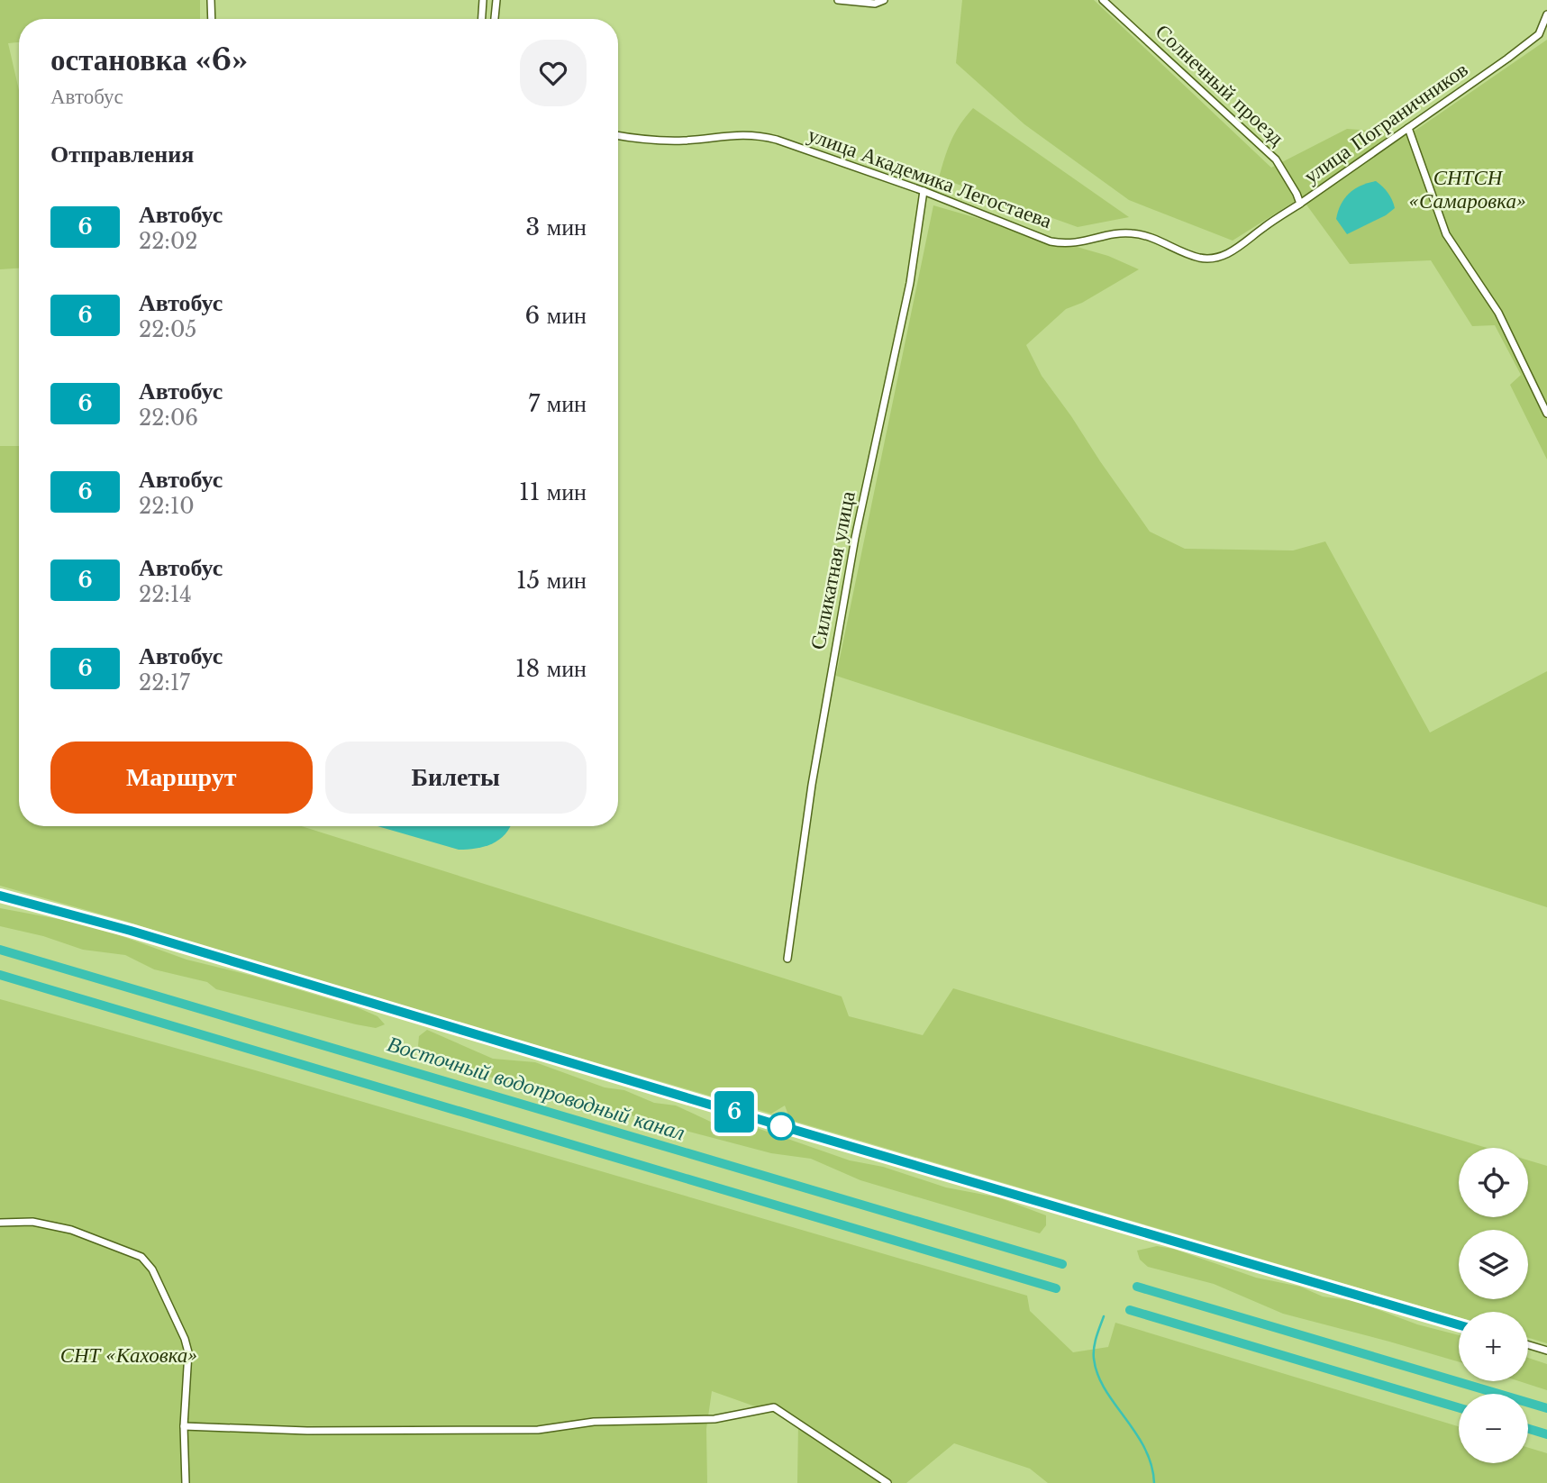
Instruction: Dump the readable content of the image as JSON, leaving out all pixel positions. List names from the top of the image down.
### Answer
{
  "streets": {
    "street": [
      "Солнечный проезд",
      "улица Пограничников",
      "улица Академика Легостаева",
      "Силикатная улица"
    ]
  },
  "crossings": [
    ["Солнечный проезд", "улица Пограничников"],
    ["улица Пограничников", "улица Академика Легостаева"],
    ["улица Академика Легостаева", "Силикатная улица"]
  ],
  "water": ["Восточный водопроводный канал"],
  "parks": ["СНТСН «Самаровка»", "СНТ «Каховка»"],
  "lines": ["bus line 6"],
  "page": {
    "on_map": "6",
    "heading": [
      ["остановка «6»", "Автобус"],
      "Отправления"
    ],
    "list": [
      {
        "mark": "6",
        "name": "Автобус",
        "note": "22:02",
        "value": "3 мин"
      },
      {
        "mark": "6",
        "name": "Автобус",
        "note": "22:05",
        "value": "6 мин"
      },
      {
        "mark": "6",
        "name": "Автобус",
        "note": "22:06",
        "value": "7 мин"
      },
      {
        "mark": "6",
        "name": "Автобус",
        "note": "22:10",
        "value": "11 мин"
      },
      {
        "mark": "6",
        "name": "Автобус",
        "note": "22:14",
        "value": "15 мин"
      },
      {
        "mark": "6",
        "name": "Автобус",
        "note": "22:17",
        "value": "18 мин"
      }
    ],
    "buttons": ["Маршрут", "Билеты"],
    "map_buttons": ["+", "−"]
  }
}
